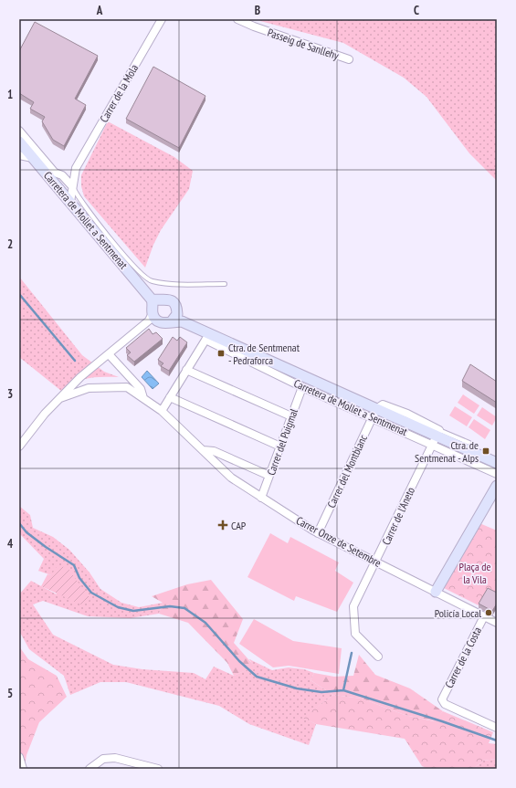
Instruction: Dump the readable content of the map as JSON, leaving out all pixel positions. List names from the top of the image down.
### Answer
{
  "streets": {
    "street": [
      "Passeig de Sanllehy",
      "Carrer de la Mola",
      "Carretera de Mollet a Sentmenat",
      "Carrer del Puigmal",
      "Carrer del Montblanc",
      "Carrer de l'Aneto",
      "Carrer Onze de Setembre",
      "Carrer de la Costa"
    ]
  },
  "crossings": [
    ["Carrer de la Mola", "Carretera de Mollet a Sentmenat"],
    ["Carretera de Mollet a Sentmenat", "Carrer del Puigmal"],
    ["Carretera de Mollet a Sentmenat", "Carrer del Montblanc"],
    ["Carretera de Mollet a Sentmenat", "Carrer de l'Aneto"],
    ["Carrer del Puigmal", "Carrer Onze de Setembre"],
    ["Carrer del Montblanc", "Carrer Onze de Setembre"],
    ["Carrer de l'Aneto", "Carrer Onze de Setembre"],
    ["Carrer Onze de Setembre", "Carrer de la Costa"]
  ],
  "parks": ["Plaça de la Vila"],
  "places": {
    "transit": ["Ctra. de Sentmenat - Pedraforca", "Ctra. de Sentmenat - Alps"],
    "health": ["CAP"],
    "other": ["Policía Local"]
  },
  "grid": {
    "columns": ["A", "B", "C"],
    "rows": [
      "1",
      "2",
      "3",
      "4",
      "5"
    ]
  }
}
